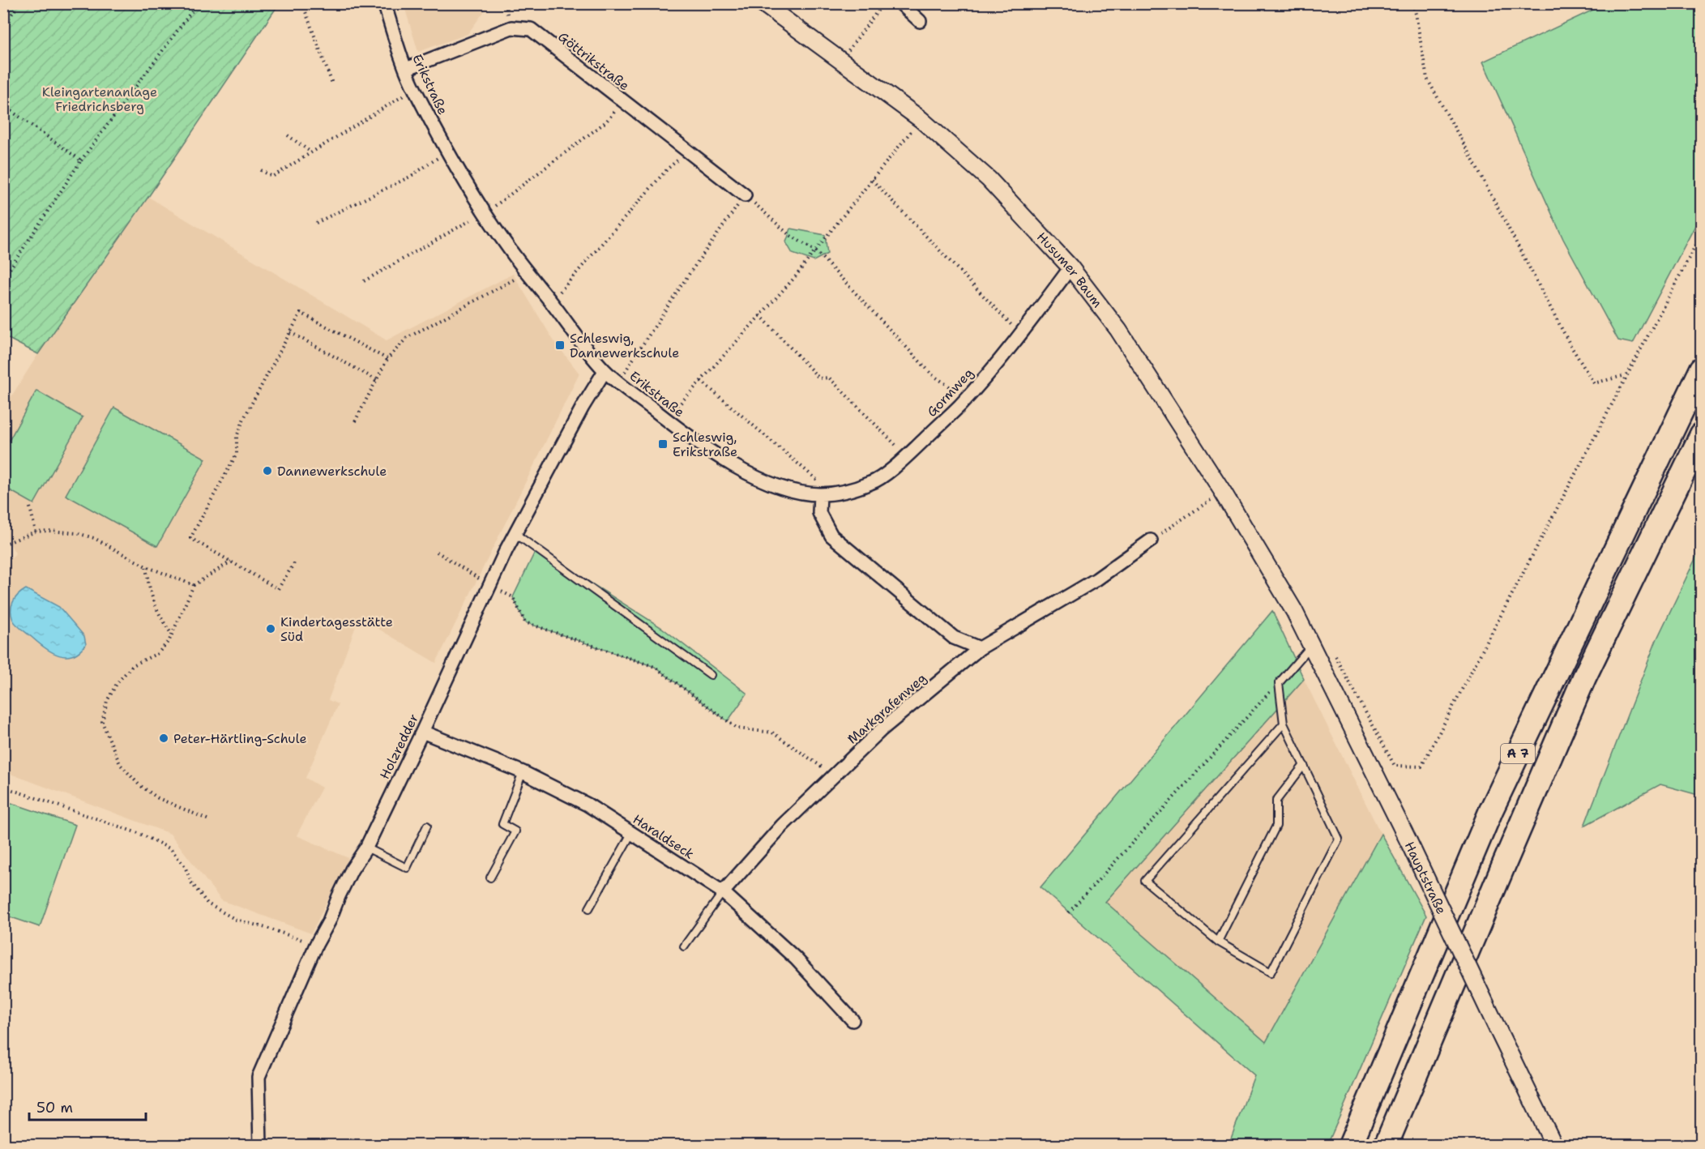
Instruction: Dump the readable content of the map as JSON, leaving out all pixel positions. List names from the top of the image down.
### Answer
{
  "streets": {
    "highway": ["A 7"],
    "street": [
      "Göttrikstraße",
      "Erikstraße",
      "Husumer Baum",
      "Gormweg",
      "Markgrafenweg",
      "Holzredder",
      "Haraldseck",
      "Hauptstraße"
    ]
  },
  "crossings": [
    ["Göttrikstraße", "Erikstraße"],
    ["Erikstraße", "Gormweg"],
    ["Erikstraße", "Holzredder"],
    ["Husumer Baum", "Gormweg"],
    ["Husumer Baum", "Hauptstraße"],
    ["Markgrafenweg", "Haraldseck"],
    ["Holzredder", "Haraldseck"]
  ],
  "parks": ["Kleingartenanlage Friedrichsberg"],
  "places": {
    "transit": ["Schleswig, Dannewerkschule", "Schleswig, Erikstraße"],
    "other": ["Dannewerkschule", "Kindertagesstätte Süd", "Peter-Härtling-Schule"]
  },
  "scale_bar": "50 m"
}
